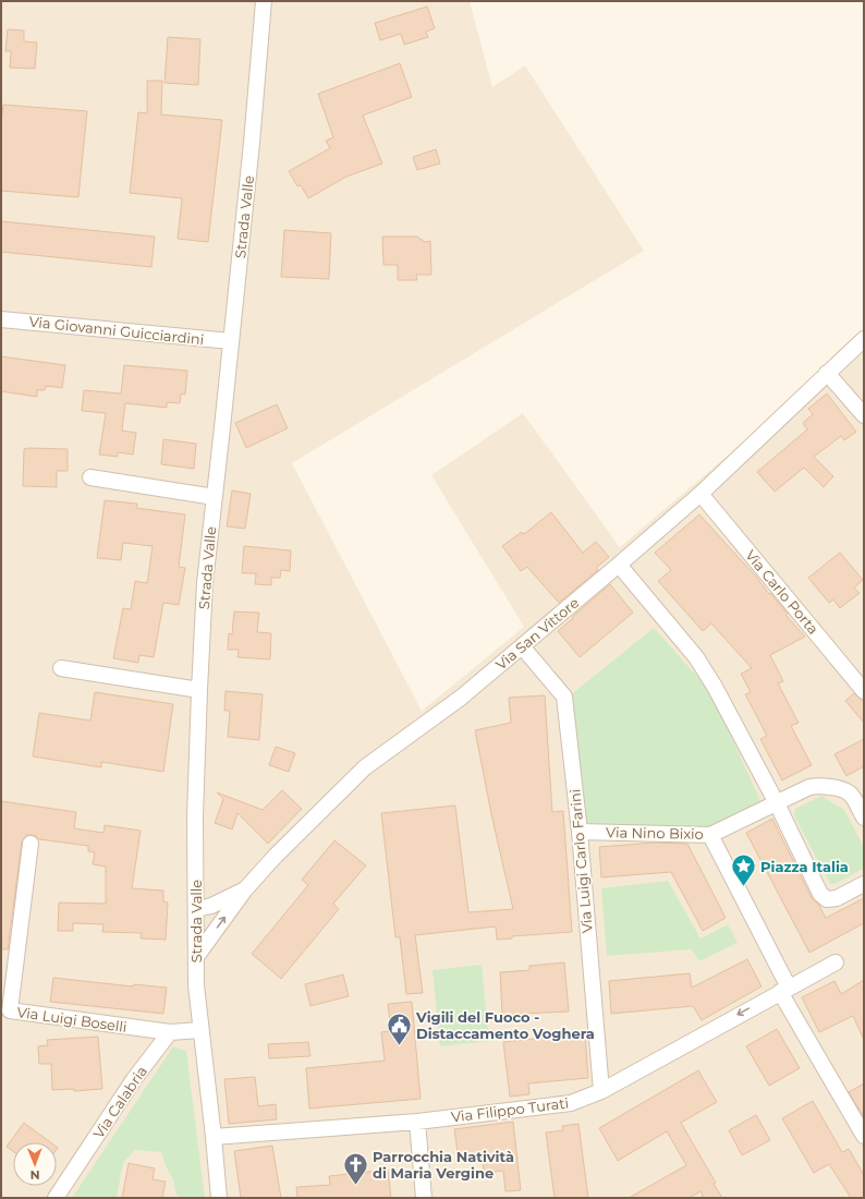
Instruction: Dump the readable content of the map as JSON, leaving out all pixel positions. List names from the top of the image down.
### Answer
{
  "streets": {
    "street": [
      "Strada Valle",
      "Via Giovanni Guicciardini",
      "Via Carlo Porta",
      "Via San Vittore",
      "Via Nino Bixio",
      "Via Luigi Carlo Farini",
      "Via Luigi Boselli",
      "Via Calabria",
      "Via Filippo Turati"
    ]
  },
  "crossings": [
    ["Strada Valle", "Via Giovanni Guicciardini"],
    ["Strada Valle", "Via San Vittore"],
    ["Strada Valle", "Via Filippo Turati"],
    ["Via Carlo Porta", "Via San Vittore"],
    ["Via San Vittore", "Via Luigi Carlo Farini"],
    ["Via Nino Bixio", "Via Luigi Carlo Farini"],
    ["Via Luigi Carlo Farini", "Via Filippo Turati"],
    ["Via Luigi Boselli", "Via Calabria"]
  ],
  "places": {
    "place": ["Piazza Italia"],
    "public building": ["Vigili del Fuoco - Distaccamento Voghera"],
    "church": ["Parrocchia Natività di Maria Vergine"]
  },
  "north": "bottom"
}
